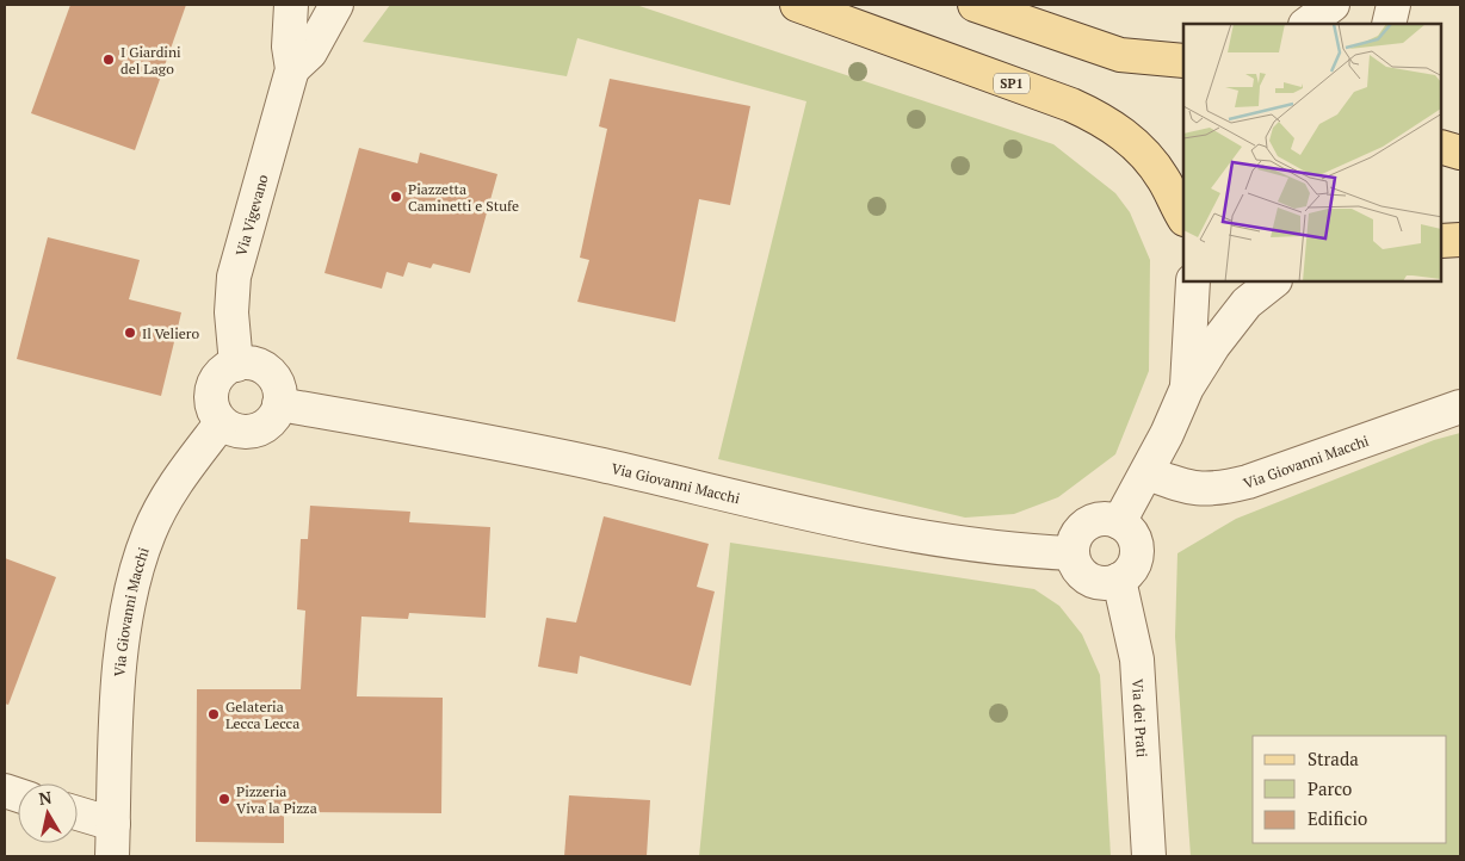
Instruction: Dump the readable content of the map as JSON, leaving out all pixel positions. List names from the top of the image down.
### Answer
{
  "streets": {
    "main road": ["SP1"],
    "street": ["Via Vigevano", "Via Giovanni Macchi", "Via dei Prati"]
  },
  "crossings": [
    ["Via Vigevano", "Via Giovanni Macchi"],
    ["Via Giovanni Macchi", "Via dei Prati"]
  ],
  "places": [
    "I Giardini del Lago",
    "Piazzetta Caminetti e Stufe",
    "Il Veliero",
    "Gelateria Lecca Lecca",
    "Pizzeria Viva la Pizza"
  ],
  "legend": ["Strada", "Parco", "Edificio"],
  "north": "top"
}
